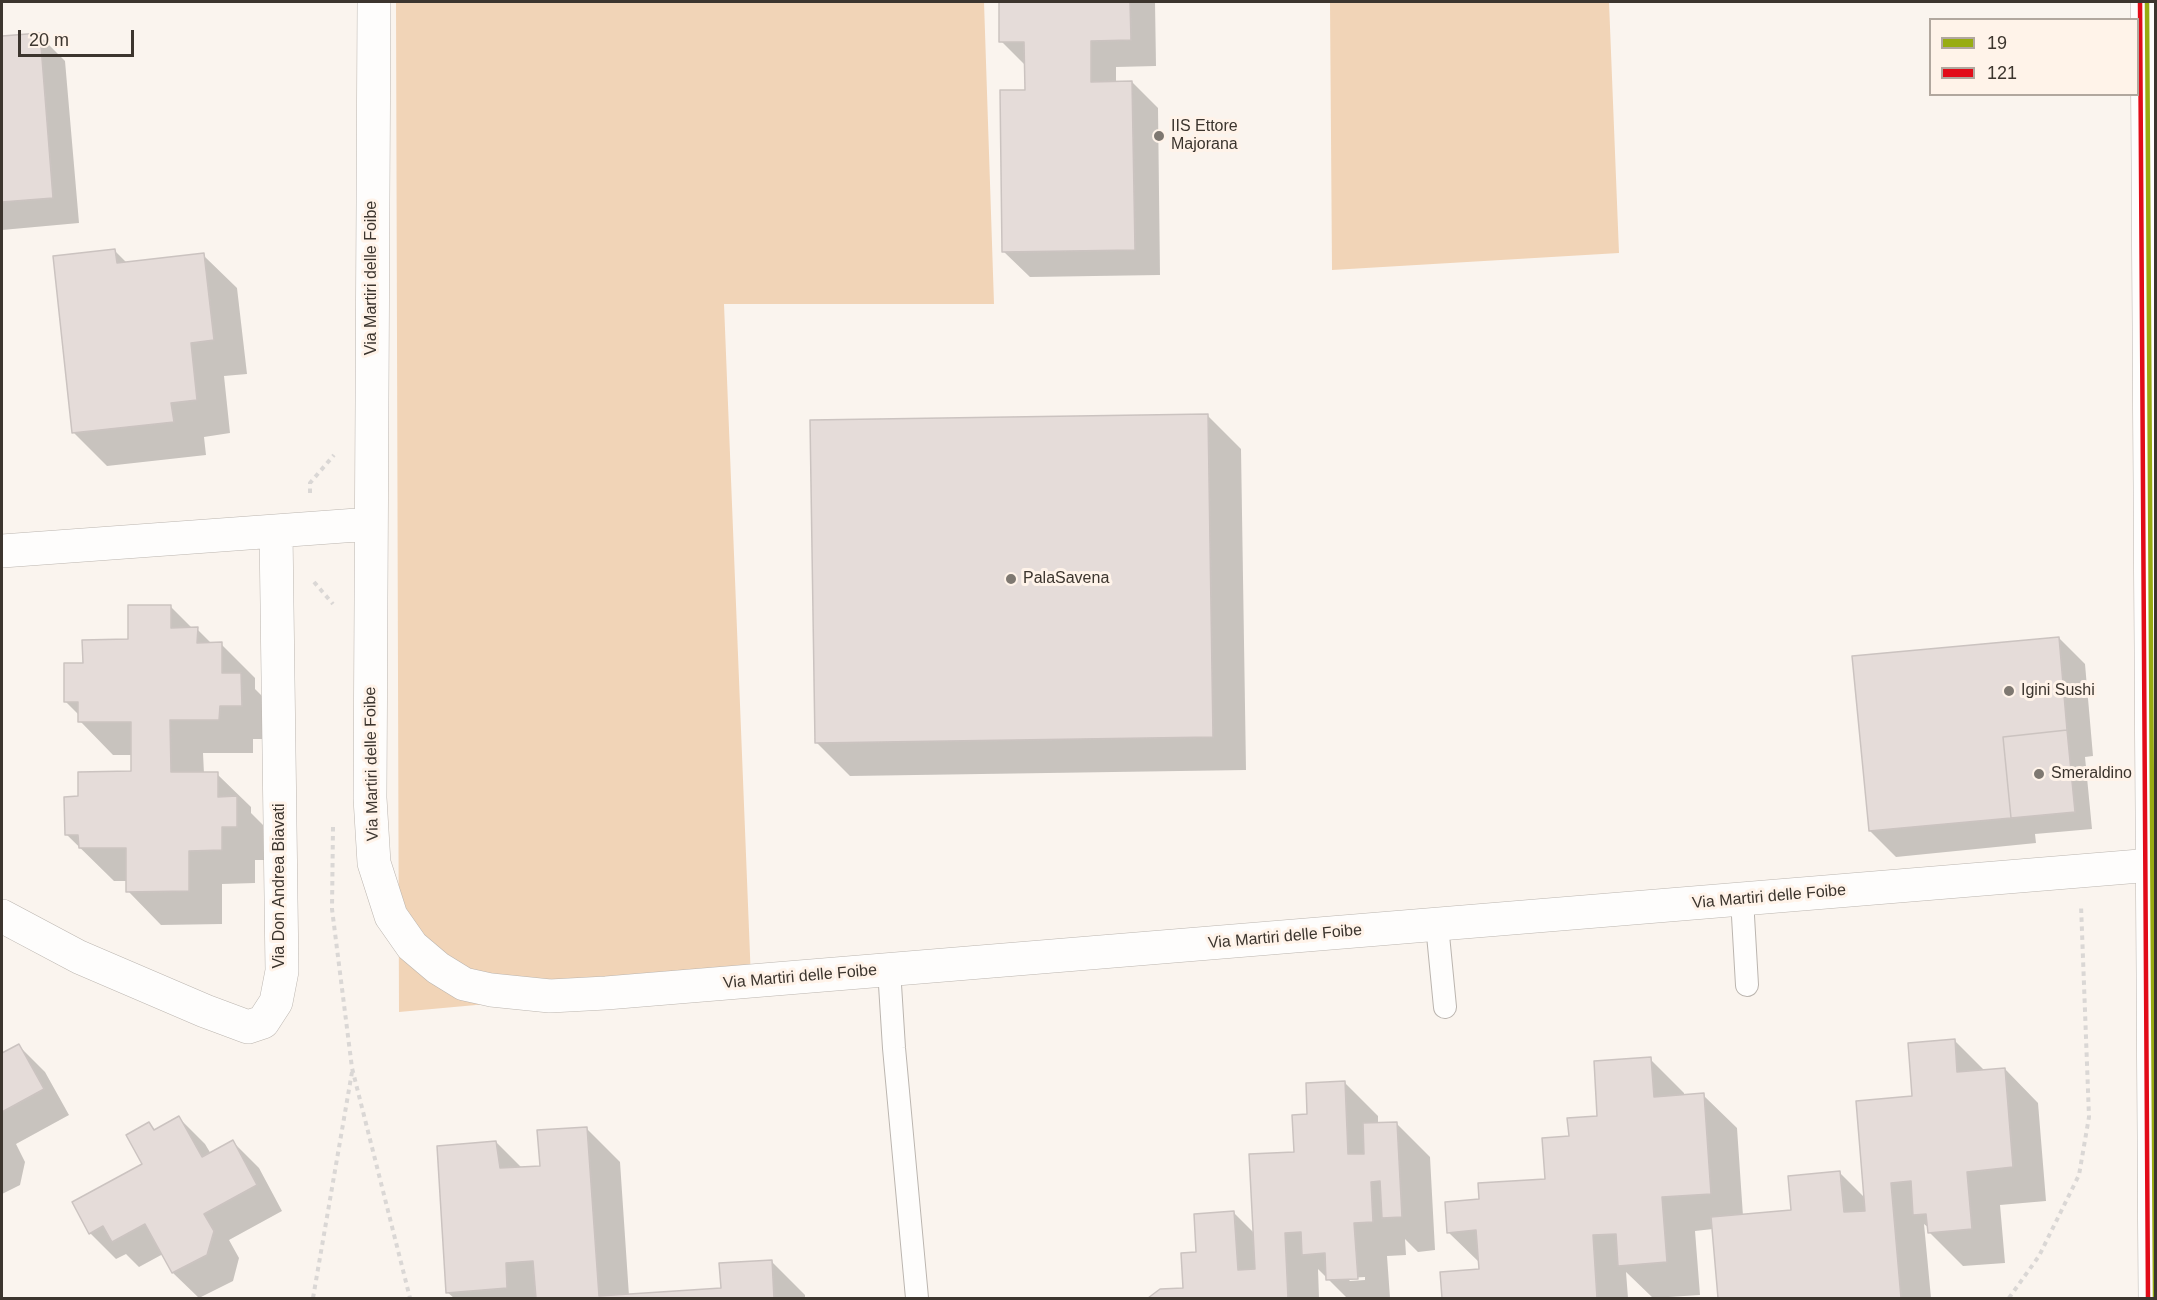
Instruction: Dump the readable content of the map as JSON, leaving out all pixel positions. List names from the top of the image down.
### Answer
{
  "streets": {
    "street": ["Via Martiri delle Foibe", "Via Don Andrea Biavati"]
  },
  "places": [
    "IIS Ettore Majorana",
    "PalaSavena",
    "Igini Sushi",
    "Smeraldino"
  ],
  "lines": ["transit line 19", "transit line 121"],
  "legend": ["19", "121"],
  "scale_bar": "20 m"
}
